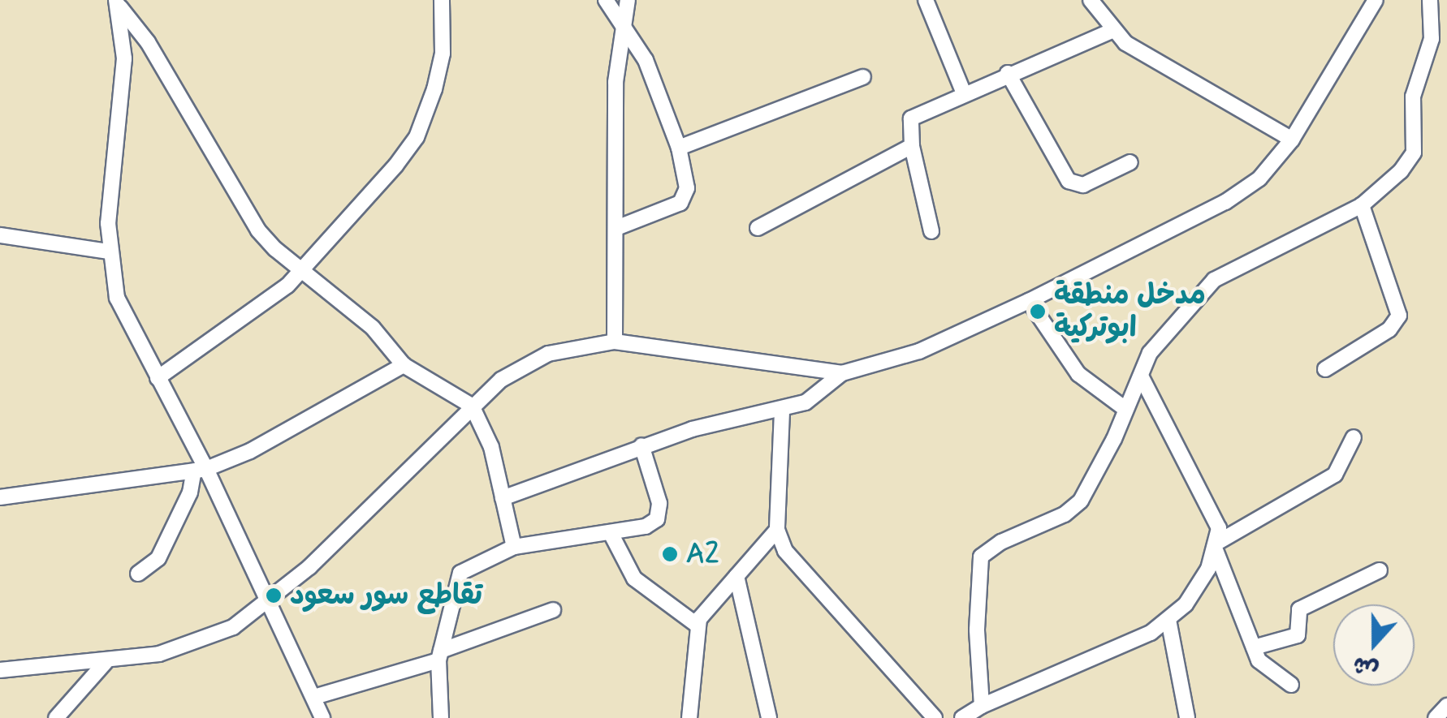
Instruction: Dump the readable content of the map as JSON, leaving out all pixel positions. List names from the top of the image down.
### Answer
{
  "places": ["مدخل منطقة ابوتركية", "A2", "تقاطع سور سعود"],
  "north": "bottom"
}
